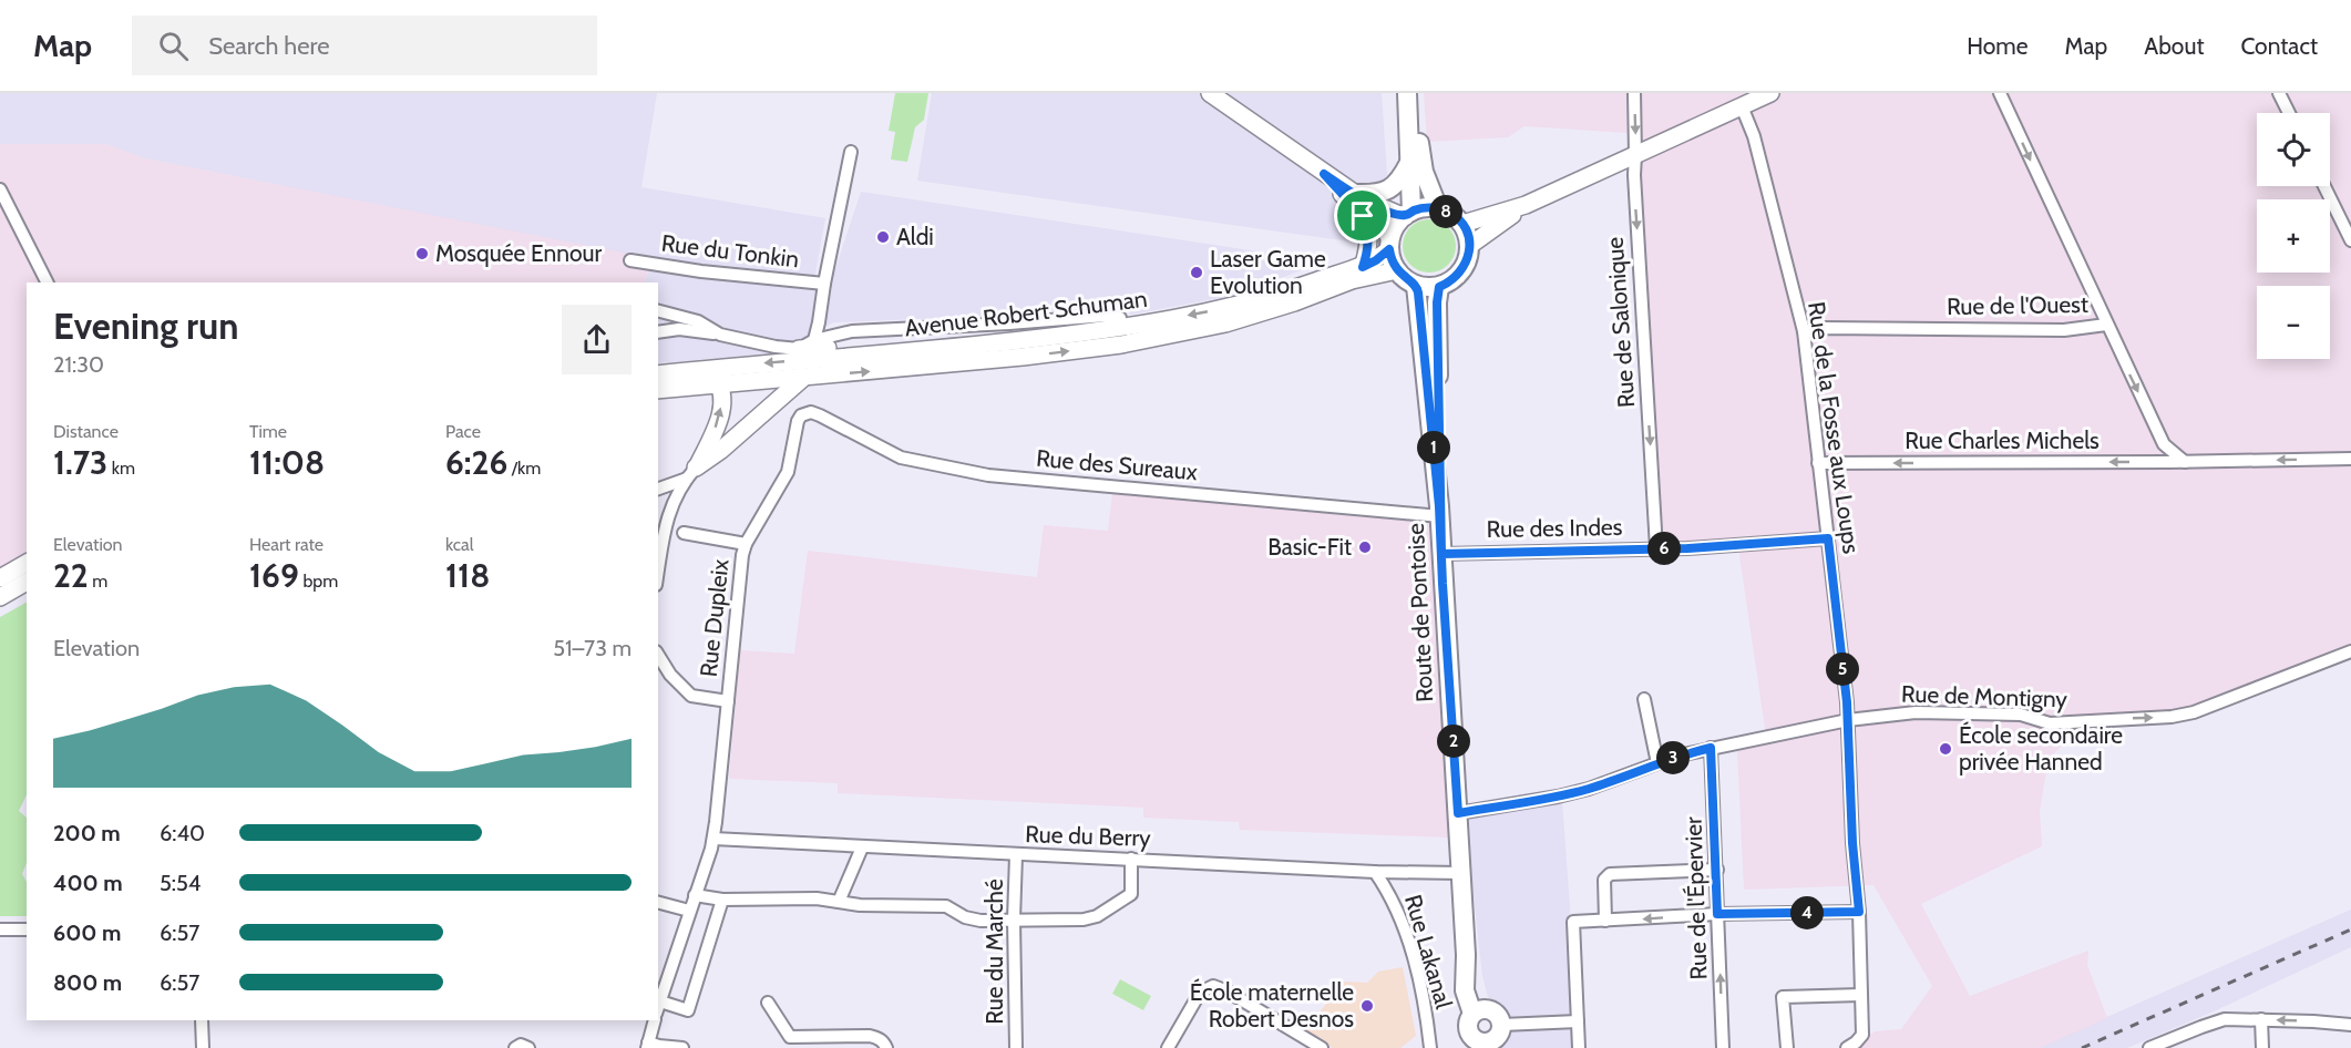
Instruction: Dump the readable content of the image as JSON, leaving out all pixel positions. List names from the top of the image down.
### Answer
{
  "streets": {
    "main road": ["Avenue Robert Schuman", "Route de Pontoise"],
    "street": [
      "Rue du Tonkin",
      "Rue de l'Ouest",
      "Rue de Salonique",
      "Rue de la Fosse aux Loups",
      "Rue Charles Michels",
      "Rue des Sureaux",
      "Rue des Indes",
      "Rue Dupleix",
      "Rue de Montigny",
      "Rue du Berry",
      "Rue de l'Épervier",
      "Rue du Marché",
      "Rue Lakanal"
    ]
  },
  "crossings": [
    ["Rue de l'Ouest", "Rue de la Fosse aux Loups"],
    ["Rue de l'Ouest", "Rue Charles Michels"],
    ["Avenue Robert Schuman", "Route de Pontoise"],
    ["Rue de Salonique", "Rue des Indes"],
    ["Rue de la Fosse aux Loups", "Rue Charles Michels"],
    ["Rue de la Fosse aux Loups", "Rue des Indes"],
    ["Rue de la Fosse aux Loups", "Rue de Montigny"],
    ["Rue des Sureaux", "Route de Pontoise"],
    ["Rue des Sureaux", "Rue Dupleix"],
    ["Rue des Indes", "Route de Pontoise"],
    ["Route de Pontoise", "Rue de Montigny"],
    ["Route de Pontoise", "Rue du Berry"],
    ["Rue Dupleix", "Rue du Berry"],
    ["Rue de Montigny", "Rue de l'Épervier"],
    ["Rue du Berry", "Rue du Marché"],
    ["Rue du Berry", "Rue Lakanal"]
  ],
  "one_way": [
    "Rue de Salonique",
    "Rue Charles Michels",
    "Rue de Montigny",
    "Rue de l'Épervier"
  ],
  "places": [
    "Aldi",
    "Mosquée Ennour",
    "Laser Game Evolution",
    "Basic-Fit",
    "École secondaire privée Hanned",
    "École maternelle Robert Desnos"
  ],
  "page": {
    "header": "Map",
    "search": "Search here",
    "nav": [
      "Home",
      "Map",
      "About",
      "Contact"
    ],
    "map_buttons": ["+", "−"],
    "pins": [
      "8",
      "1",
      "6",
      "5",
      "2",
      "3",
      "4"
    ],
    "heading": ["Evening run", "21:30"],
    "stats": [
      ["Distance", "1.73 km"],
      ["Time", "11:08"],
      ["Pace", "6:26 /km"],
      ["Elevation", "22 m"],
      ["Heart rate", "169 bpm"],
      ["kcal", "118"]
    ],
    "chart": ["Elevation", "51–73 m"],
    "list": [
      {
        "name": "200 m",
        "note": "6:40"
      },
      {
        "name": "400 m",
        "note": "5:54"
      },
      {
        "name": "600 m",
        "note": "6:57"
      },
      {
        "name": "800 m",
        "note": "6:57"
      }
    ]
  }
}
